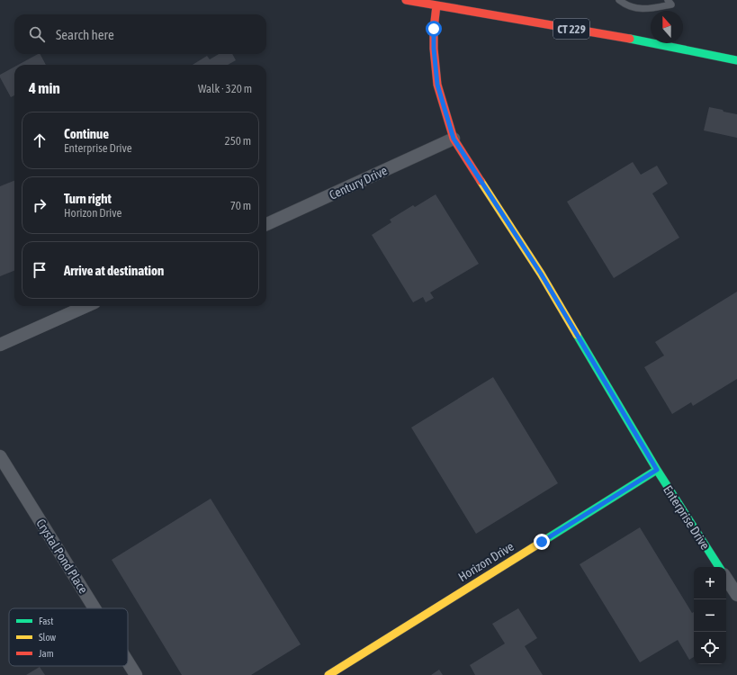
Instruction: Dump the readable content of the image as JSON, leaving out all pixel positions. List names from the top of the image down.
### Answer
{
  "streets": {
    "street": [
      "CT 229",
      "Century Drive",
      "Enterprise Drive",
      "Crystal Pond Place",
      "Horizon Drive"
    ]
  },
  "crossings": [
    ["CT 229", "Enterprise Drive"],
    ["Century Drive", "Enterprise Drive"],
    ["Enterprise Drive", "Horizon Drive"]
  ],
  "legend": ["Fast", "Slow", "Jam"],
  "north": "top",
  "page": {
    "search": "Search here",
    "heading": ["4 min", "Walk · 320 m"],
    "list": [
      ["Continue", "Enterprise Drive", "250 m"],
      ["Turn right", "Horizon Drive", "70 m"],
      "Arrive at destination"
    ],
    "map_buttons": ["+", "−"]
  }
}
